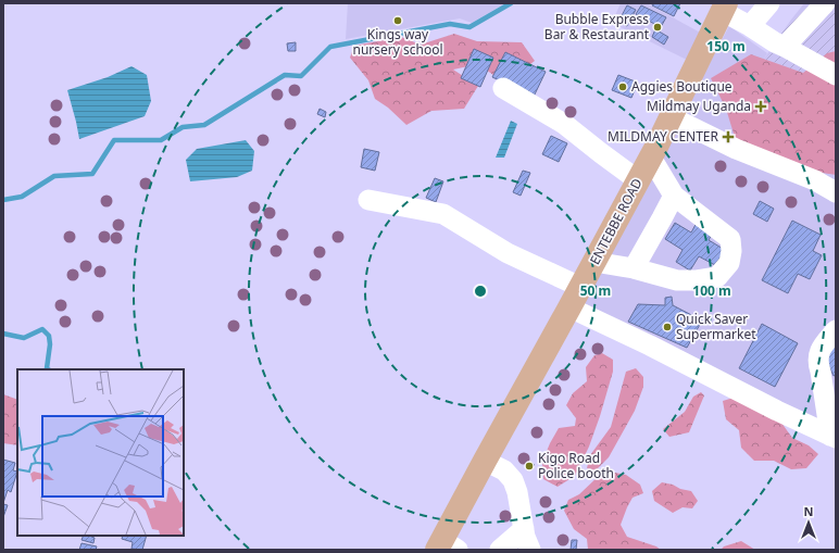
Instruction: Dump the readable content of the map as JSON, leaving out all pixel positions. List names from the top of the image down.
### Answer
{
  "streets": {
    "main road": ["ENTEBBE ROAD"]
  },
  "places": {
    "other": [
      "Kings way nursery school",
      "Bubble Express Bar & Restaurant",
      "Aggies Boutique",
      "Quick Saver Supermarket",
      "Kigo Road Police booth"
    ],
    "health": ["Mildmay Uganda", "MILDMAY CENTER"]
  },
  "north": "top",
  "rings": ["150 m", "50 m", "100 m"]
}
